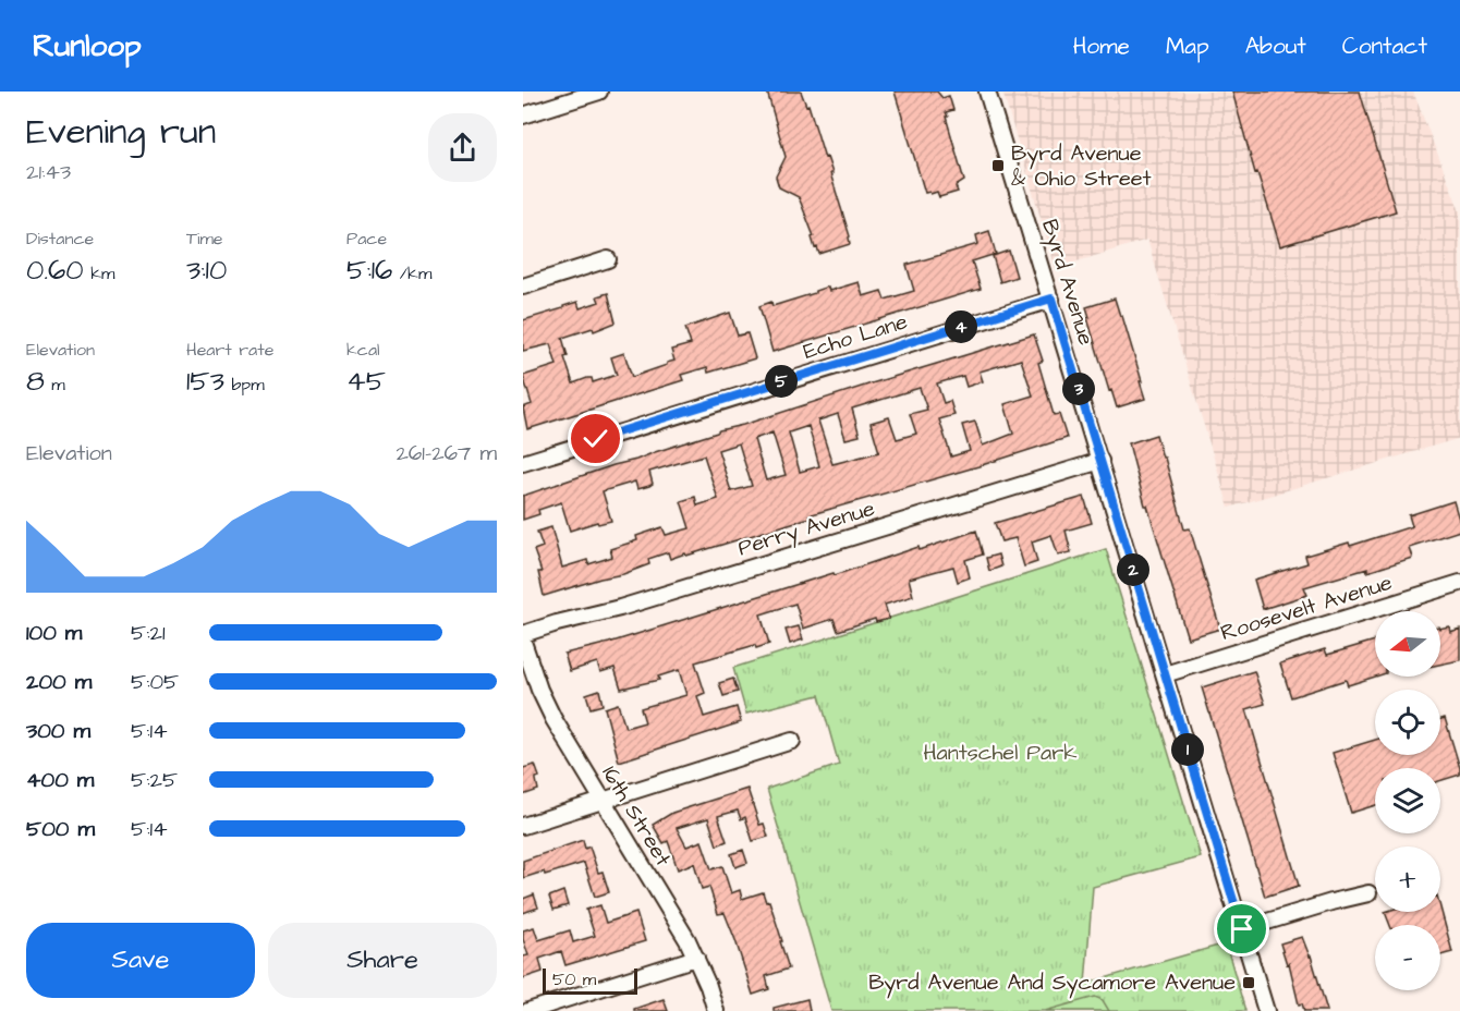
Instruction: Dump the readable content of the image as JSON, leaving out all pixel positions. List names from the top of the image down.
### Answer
{
  "streets": {
    "street": [
      "Byrd Avenue",
      "Echo Lane",
      "Perry Avenue",
      "Roosevelt Avenue",
      "16th Street"
    ]
  },
  "crossings": [
    ["Byrd Avenue", "Echo Lane"],
    ["Byrd Avenue", "Perry Avenue"],
    ["Byrd Avenue", "Roosevelt Avenue"]
  ],
  "parks": ["Hantschel Park"],
  "places": {
    "transit": ["Byrd Avenue & Ohio Street", "Byrd Avenue And Sycamore Avenue"]
  },
  "scale_bar": "50 m",
  "north": "left",
  "page": {
    "header": "Runloop",
    "nav": [
      "Home",
      "Map",
      "About",
      "Contact"
    ],
    "heading": ["Evening run", "21:43"],
    "stats": [
      ["Distance", "0.60 km"],
      ["Time", "3:10"],
      ["Pace", "5:16 /km"],
      ["Elevation", "8 m"],
      ["Heart rate", "153 bpm"],
      ["kcal", "45"]
    ],
    "pins": [
      "4",
      "5",
      "3",
      "2",
      "1"
    ],
    "chart": ["Elevation", "261–267 m"],
    "list": [
      {
        "name": "100 m",
        "note": "5:21"
      },
      {
        "name": "200 m",
        "note": "5:05"
      },
      {
        "name": "300 m",
        "note": "5:14"
      },
      {
        "name": "400 m",
        "note": "5:25"
      },
      {
        "name": "500 m",
        "note": "5:14"
      }
    ],
    "map_buttons": ["+", "−"],
    "buttons": ["Save", "Share"],
    "scale": "50 m"
  }
}
